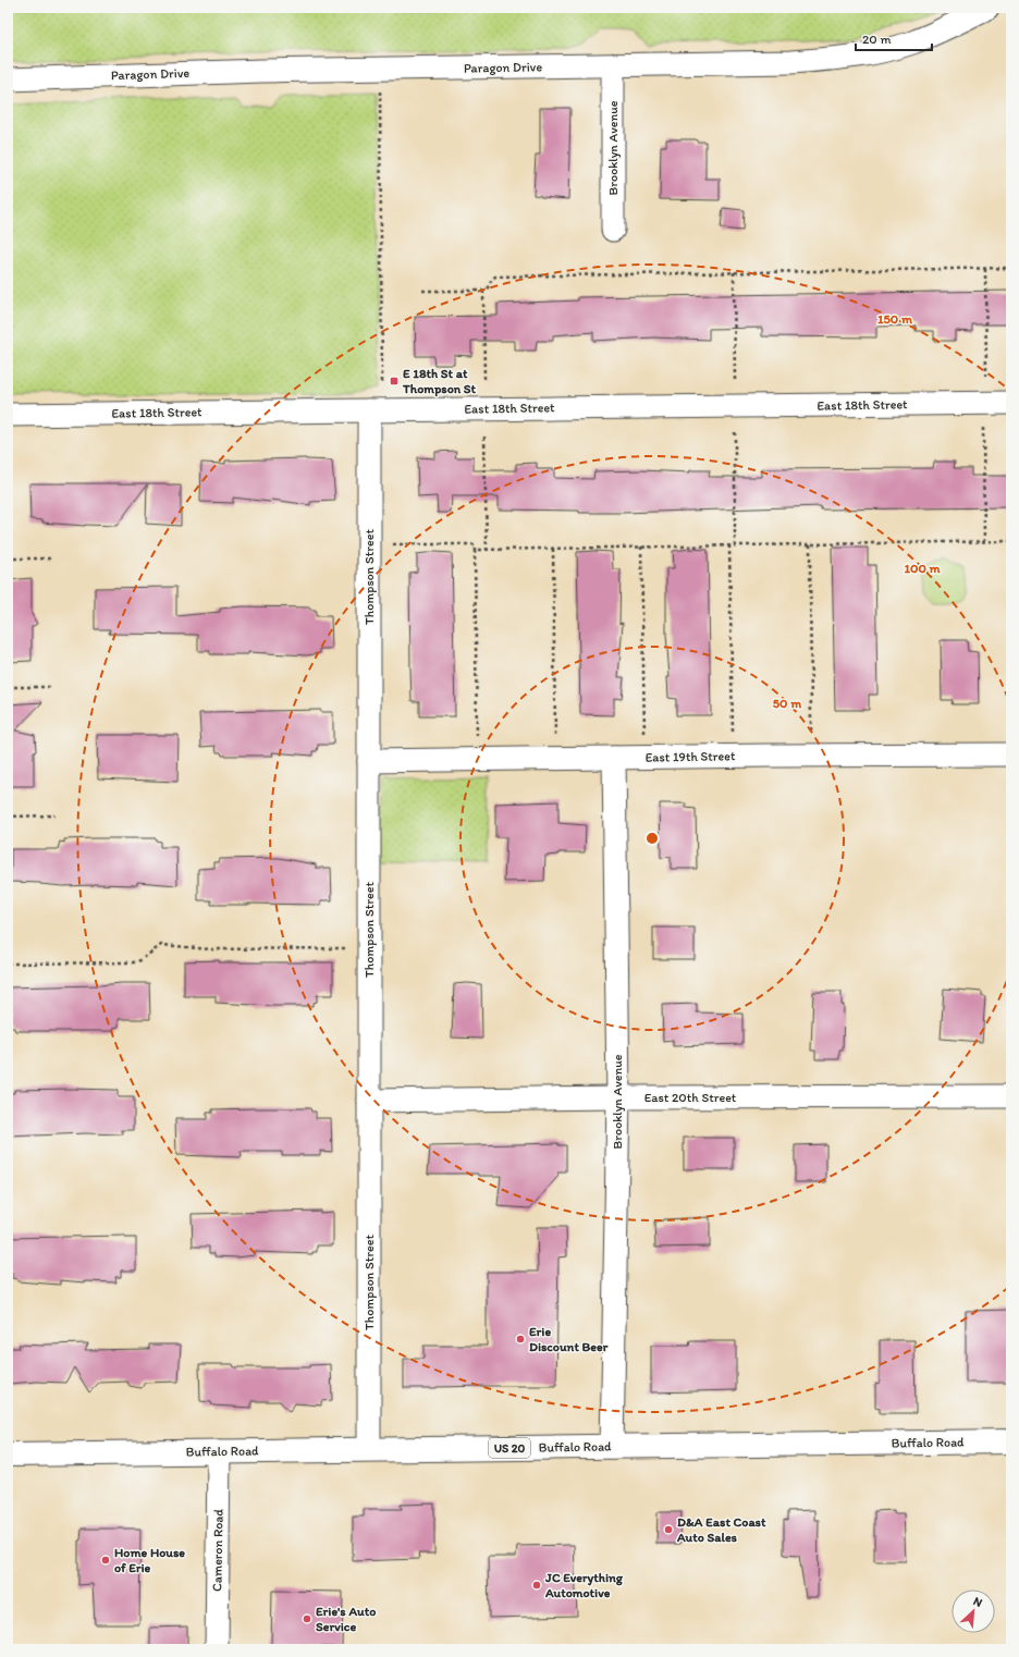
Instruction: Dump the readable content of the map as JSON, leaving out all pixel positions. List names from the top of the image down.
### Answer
{
  "streets": {
    "main road": ["Buffalo Road", "US 20"],
    "street": [
      "Paragon Drive",
      "Brooklyn Avenue",
      "East 18th Street",
      "Thompson Street",
      "East 19th Street",
      "East 20th Street",
      "Cameron Road"
    ]
  },
  "crossings": [
    ["Paragon Drive", "Brooklyn Avenue"],
    ["Brooklyn Avenue", "East 19th Street"],
    ["Brooklyn Avenue", "East 20th Street"],
    ["Brooklyn Avenue", "Buffalo Road"],
    ["East 18th Street", "Thompson Street"],
    ["Thompson Street", "East 19th Street"],
    ["Thompson Street", "East 20th Street"],
    ["Thompson Street", "Buffalo Road"],
    ["Buffalo Road", "Cameron Road"]
  ],
  "places": {
    "transit": ["E 18th St at Thompson St"],
    "other": [
      "Erie Discount Beer",
      "D&A East Coast Auto Sales",
      "Home House of Erie",
      "JC Everything Automotive",
      "Erie's Auto Service"
    ]
  },
  "scale_bar": "20 m",
  "north": "top right",
  "rings": ["150 m", "100 m", "50 m"]
}
